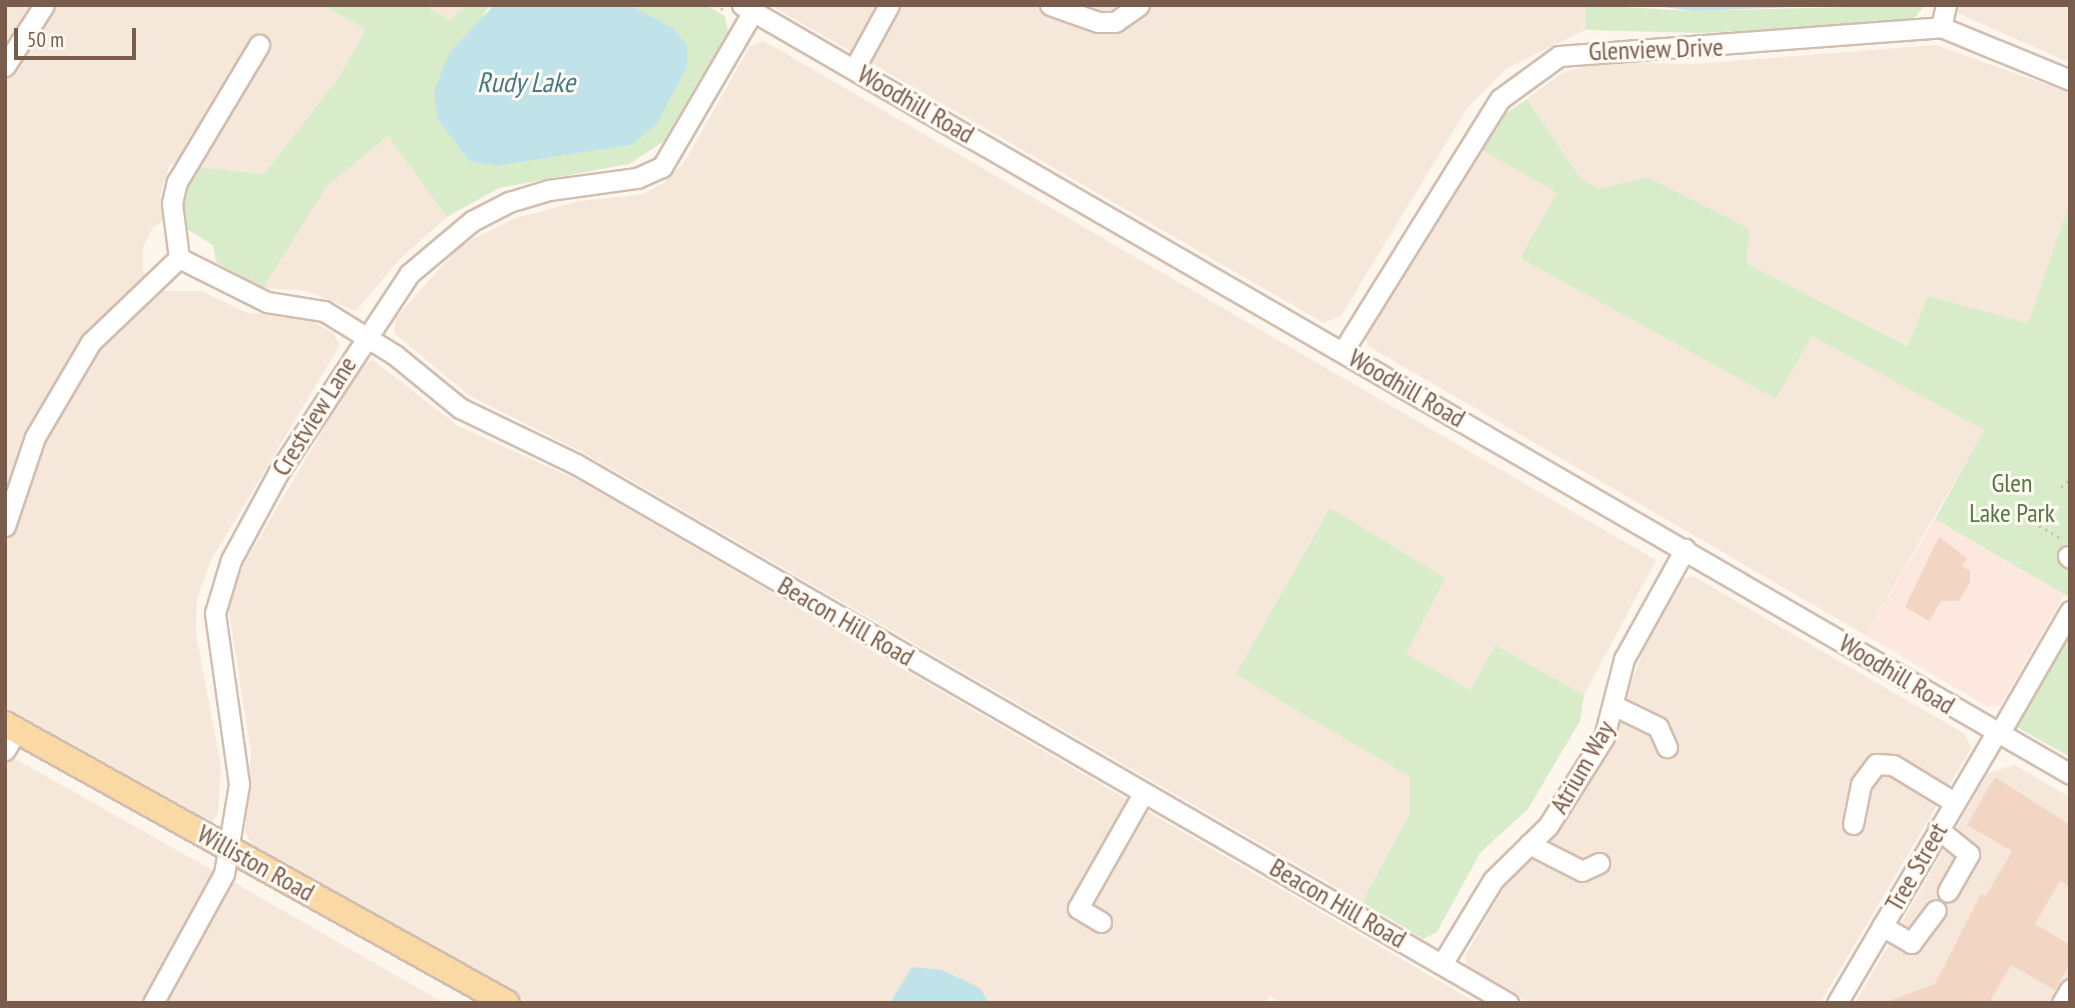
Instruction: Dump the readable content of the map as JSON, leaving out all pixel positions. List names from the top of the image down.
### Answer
{
  "streets": {
    "main road": ["Williston Road"],
    "street": [
      "Glenview Drive",
      "Woodhill Road",
      "Crestview Lane",
      "Beacon Hill Road",
      "Atrium Way",
      "Tree Street"
    ]
  },
  "crossings": [
    ["Glenview Drive", "Woodhill Road"],
    ["Woodhill Road", "Crestview Lane"],
    ["Woodhill Road", "Atrium Way"],
    ["Woodhill Road", "Tree Street"],
    ["Crestview Lane", "Beacon Hill Road"],
    ["Crestview Lane", "Williston Road"],
    ["Beacon Hill Road", "Atrium Way"]
  ],
  "water": ["Rudy Lake"],
  "parks": ["Glen Lake Park"],
  "scale_bar": "50 m"
}
